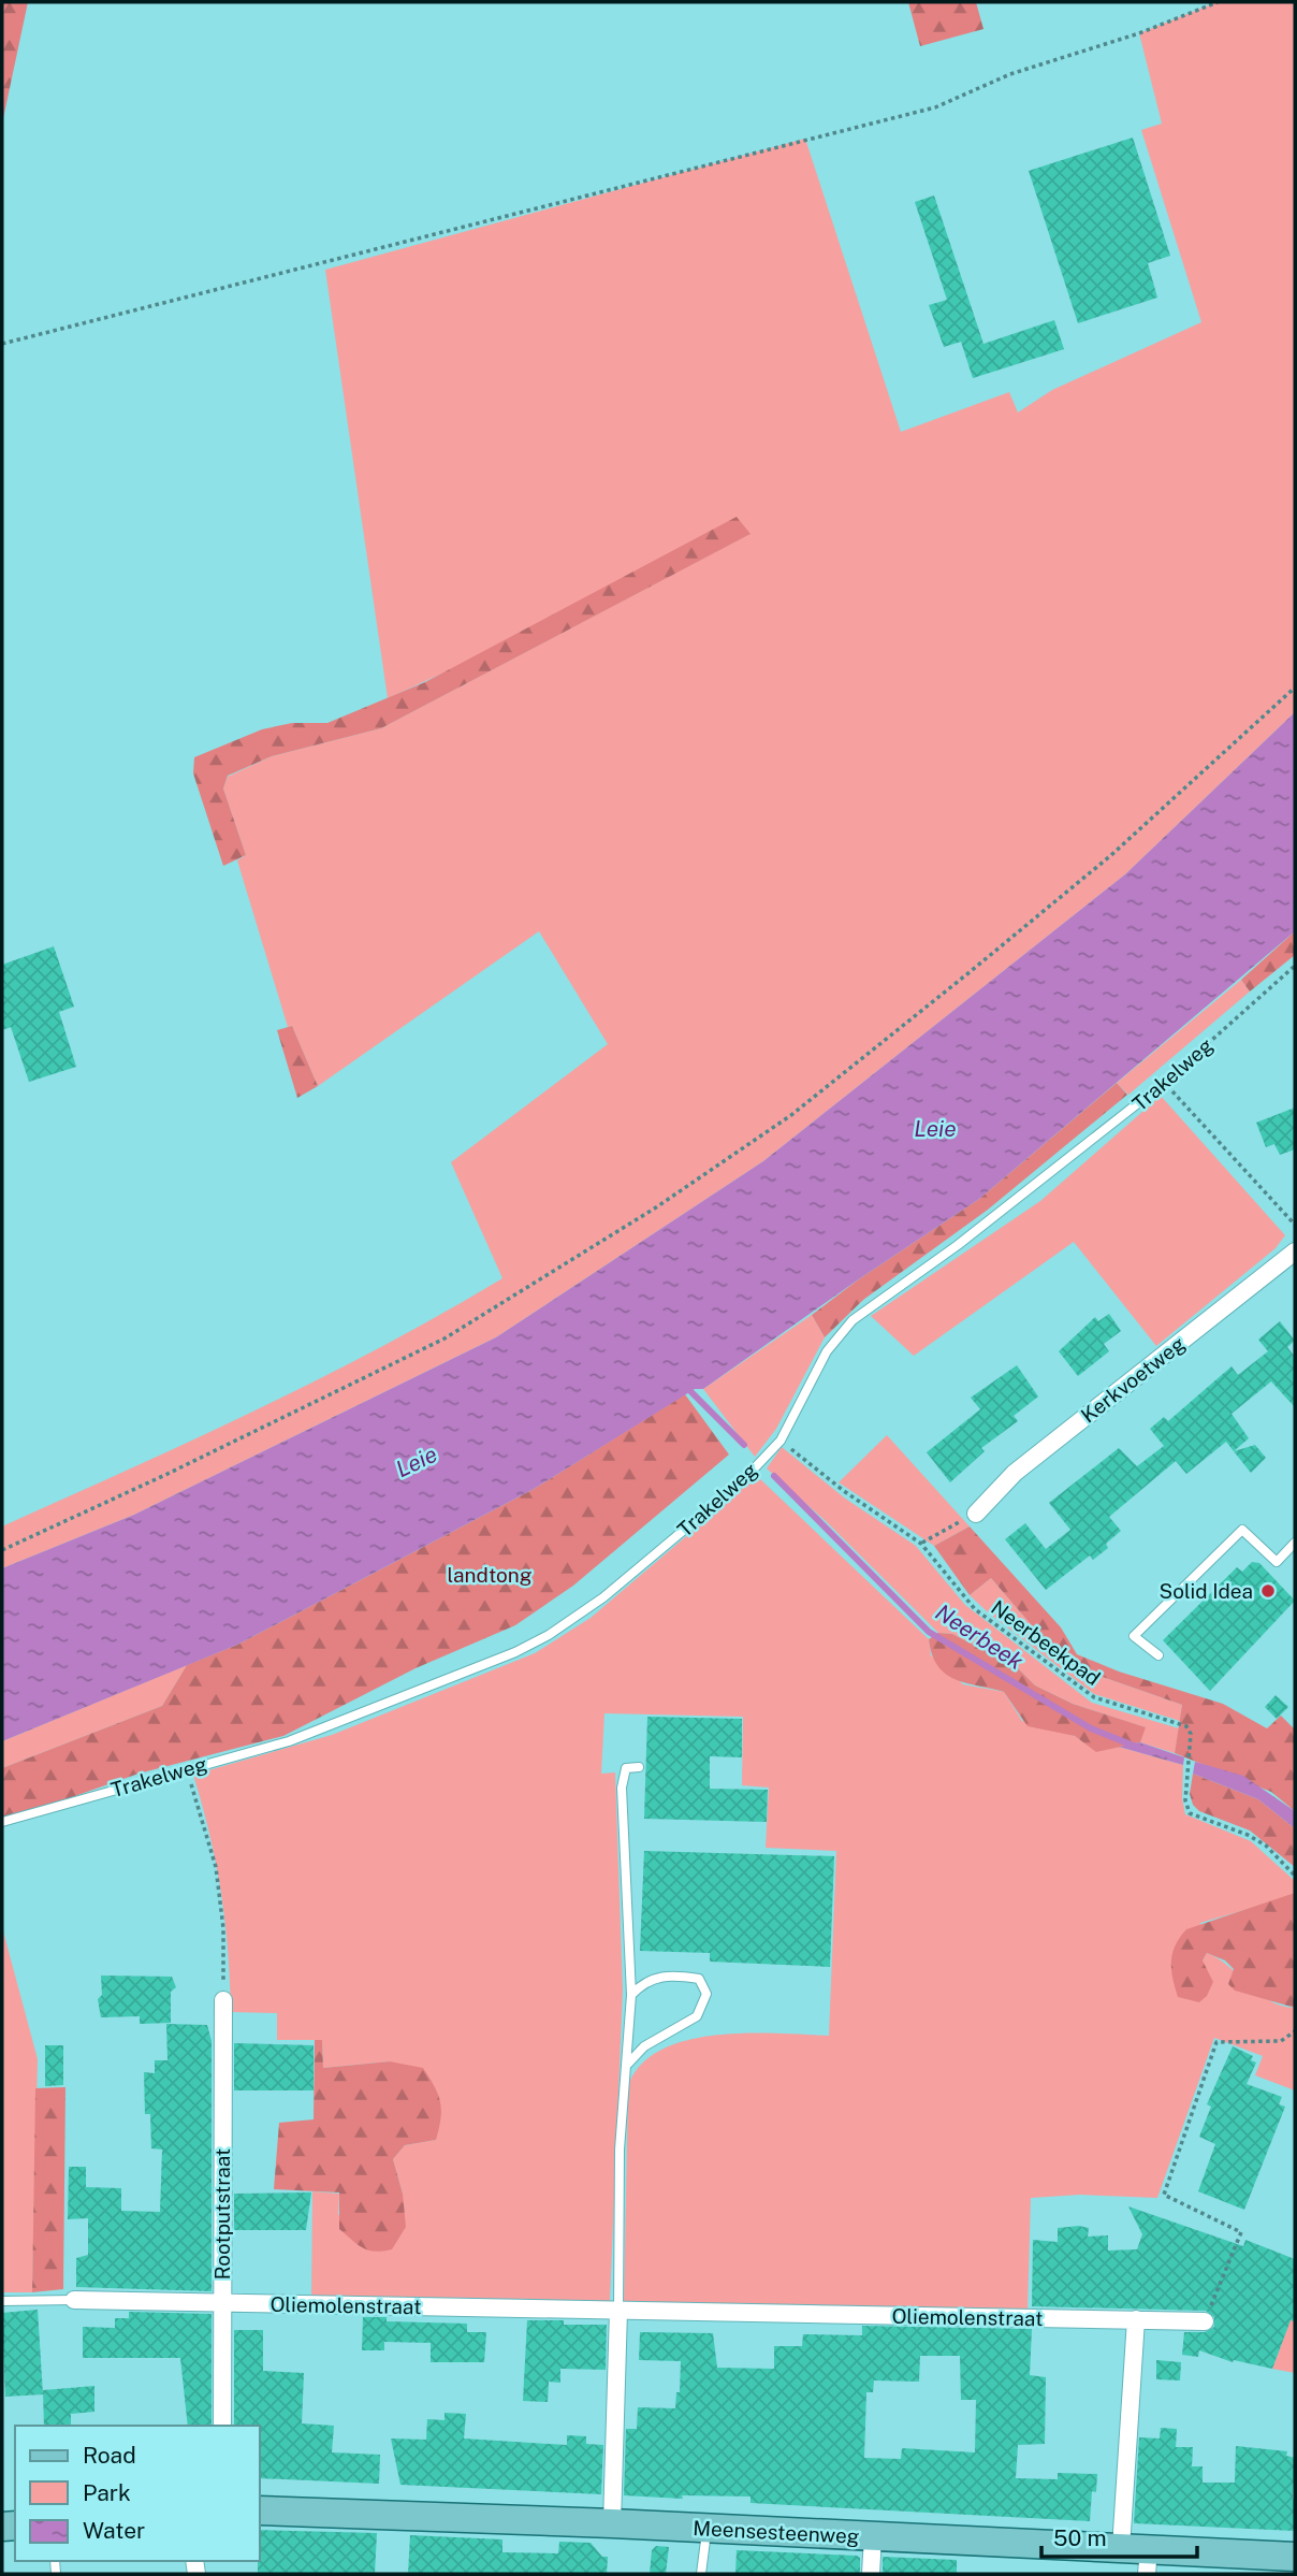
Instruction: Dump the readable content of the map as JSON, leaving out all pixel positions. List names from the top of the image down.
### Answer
{
  "streets": {
    "main road": ["Meensesteenweg"],
    "street": ["Kerkvoetweg", "Rootputstraat", "Oliemolenstraat"],
    "lane": ["Trakelweg"],
    "path": ["Neerbeekpad"]
  },
  "crossings": [
    ["Trakelweg", "Neerbeekpad"],
    ["Rootputstraat", "Oliemolenstraat"]
  ],
  "water": ["Leie", "Neerbeek"],
  "parks": ["landtong"],
  "places": ["Solid Idea"],
  "legend": ["Road", "Park", "Water"],
  "scale_bar": "50 m"
}
